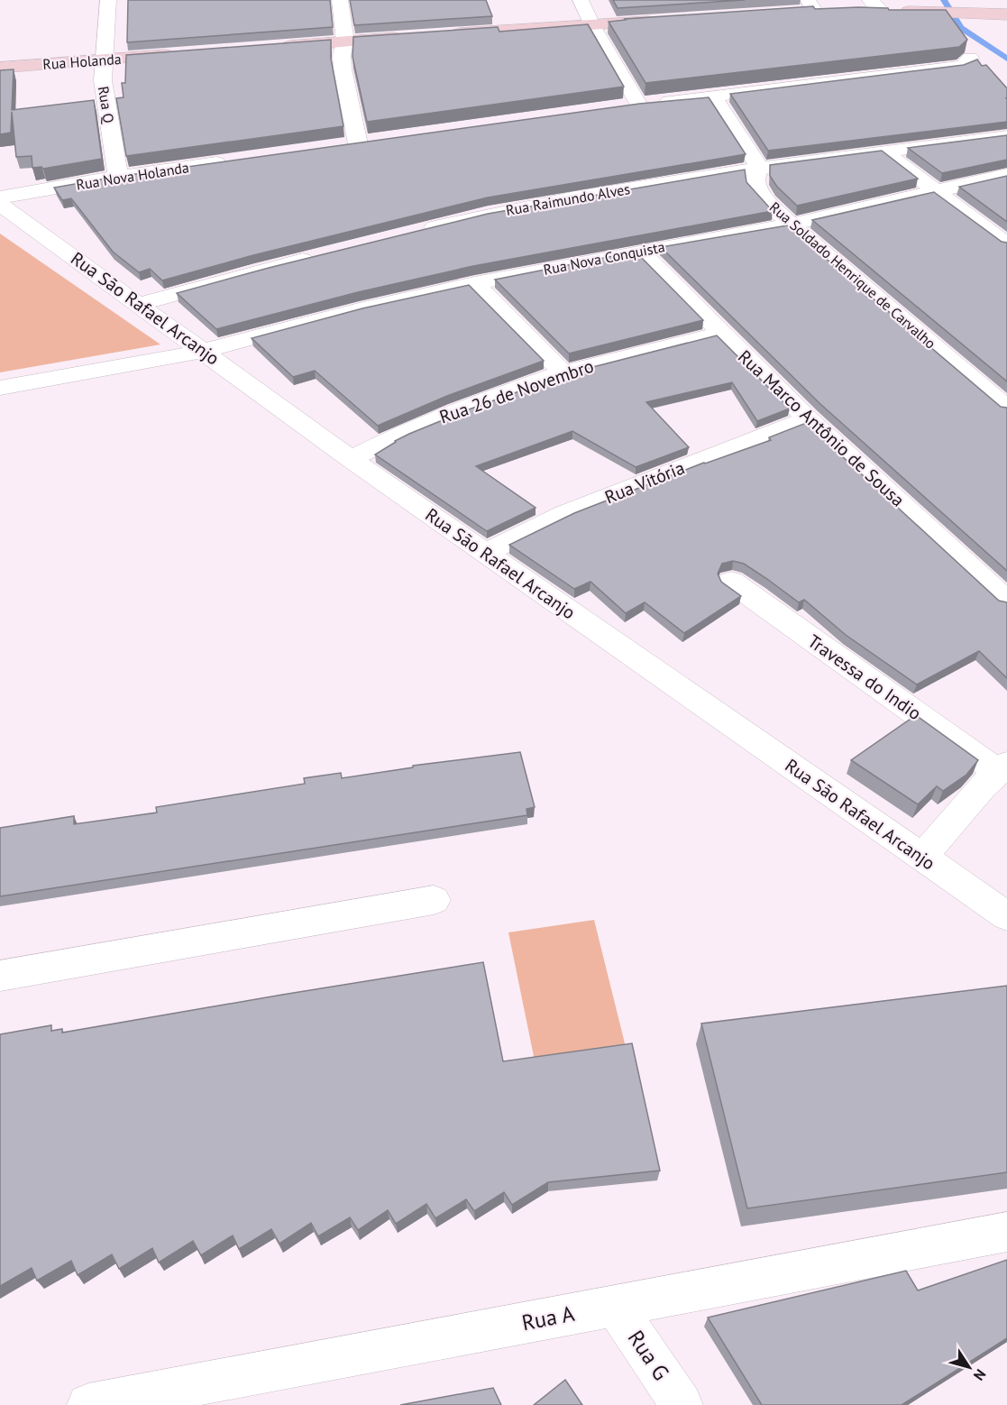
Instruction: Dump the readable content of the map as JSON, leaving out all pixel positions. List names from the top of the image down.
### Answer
{
  "streets": {
    "street": [
      "Rua Holanda",
      "Rua Q",
      "Rua Nova Holanda",
      "Rua Raimundo Alves",
      "Rua Nova Conquista",
      "Rua Soldado Henrique de Carvalho",
      "Rua São Rafael Arcanjo",
      "Rua 26 de Novembro",
      "Rua Marco Antônio de Sousa",
      "Rua Vitória",
      "Travessa do Indio",
      "Rua A",
      "Rua G"
    ]
  },
  "crossings": [
    ["Rua Holanda", "Rua Q"],
    ["Rua Q", "Rua Nova Holanda"],
    ["Rua Raimundo Alves", "Rua Soldado Henrique de Carvalho"],
    ["Rua Nova Conquista", "Rua Soldado Henrique de Carvalho"],
    ["Rua Nova Conquista", "Rua São Rafael Arcanjo"],
    ["Rua Nova Conquista", "Rua Marco Antônio de Sousa"],
    ["Rua São Rafael Arcanjo", "Rua 26 de Novembro"],
    ["Rua São Rafael Arcanjo", "Rua Vitória"],
    ["Rua 26 de Novembro", "Rua Marco Antônio de Sousa"],
    ["Rua Marco Antônio de Sousa", "Rua Vitória"],
    ["Rua A", "Rua G"]
  ],
  "north": "bottom right"
}
